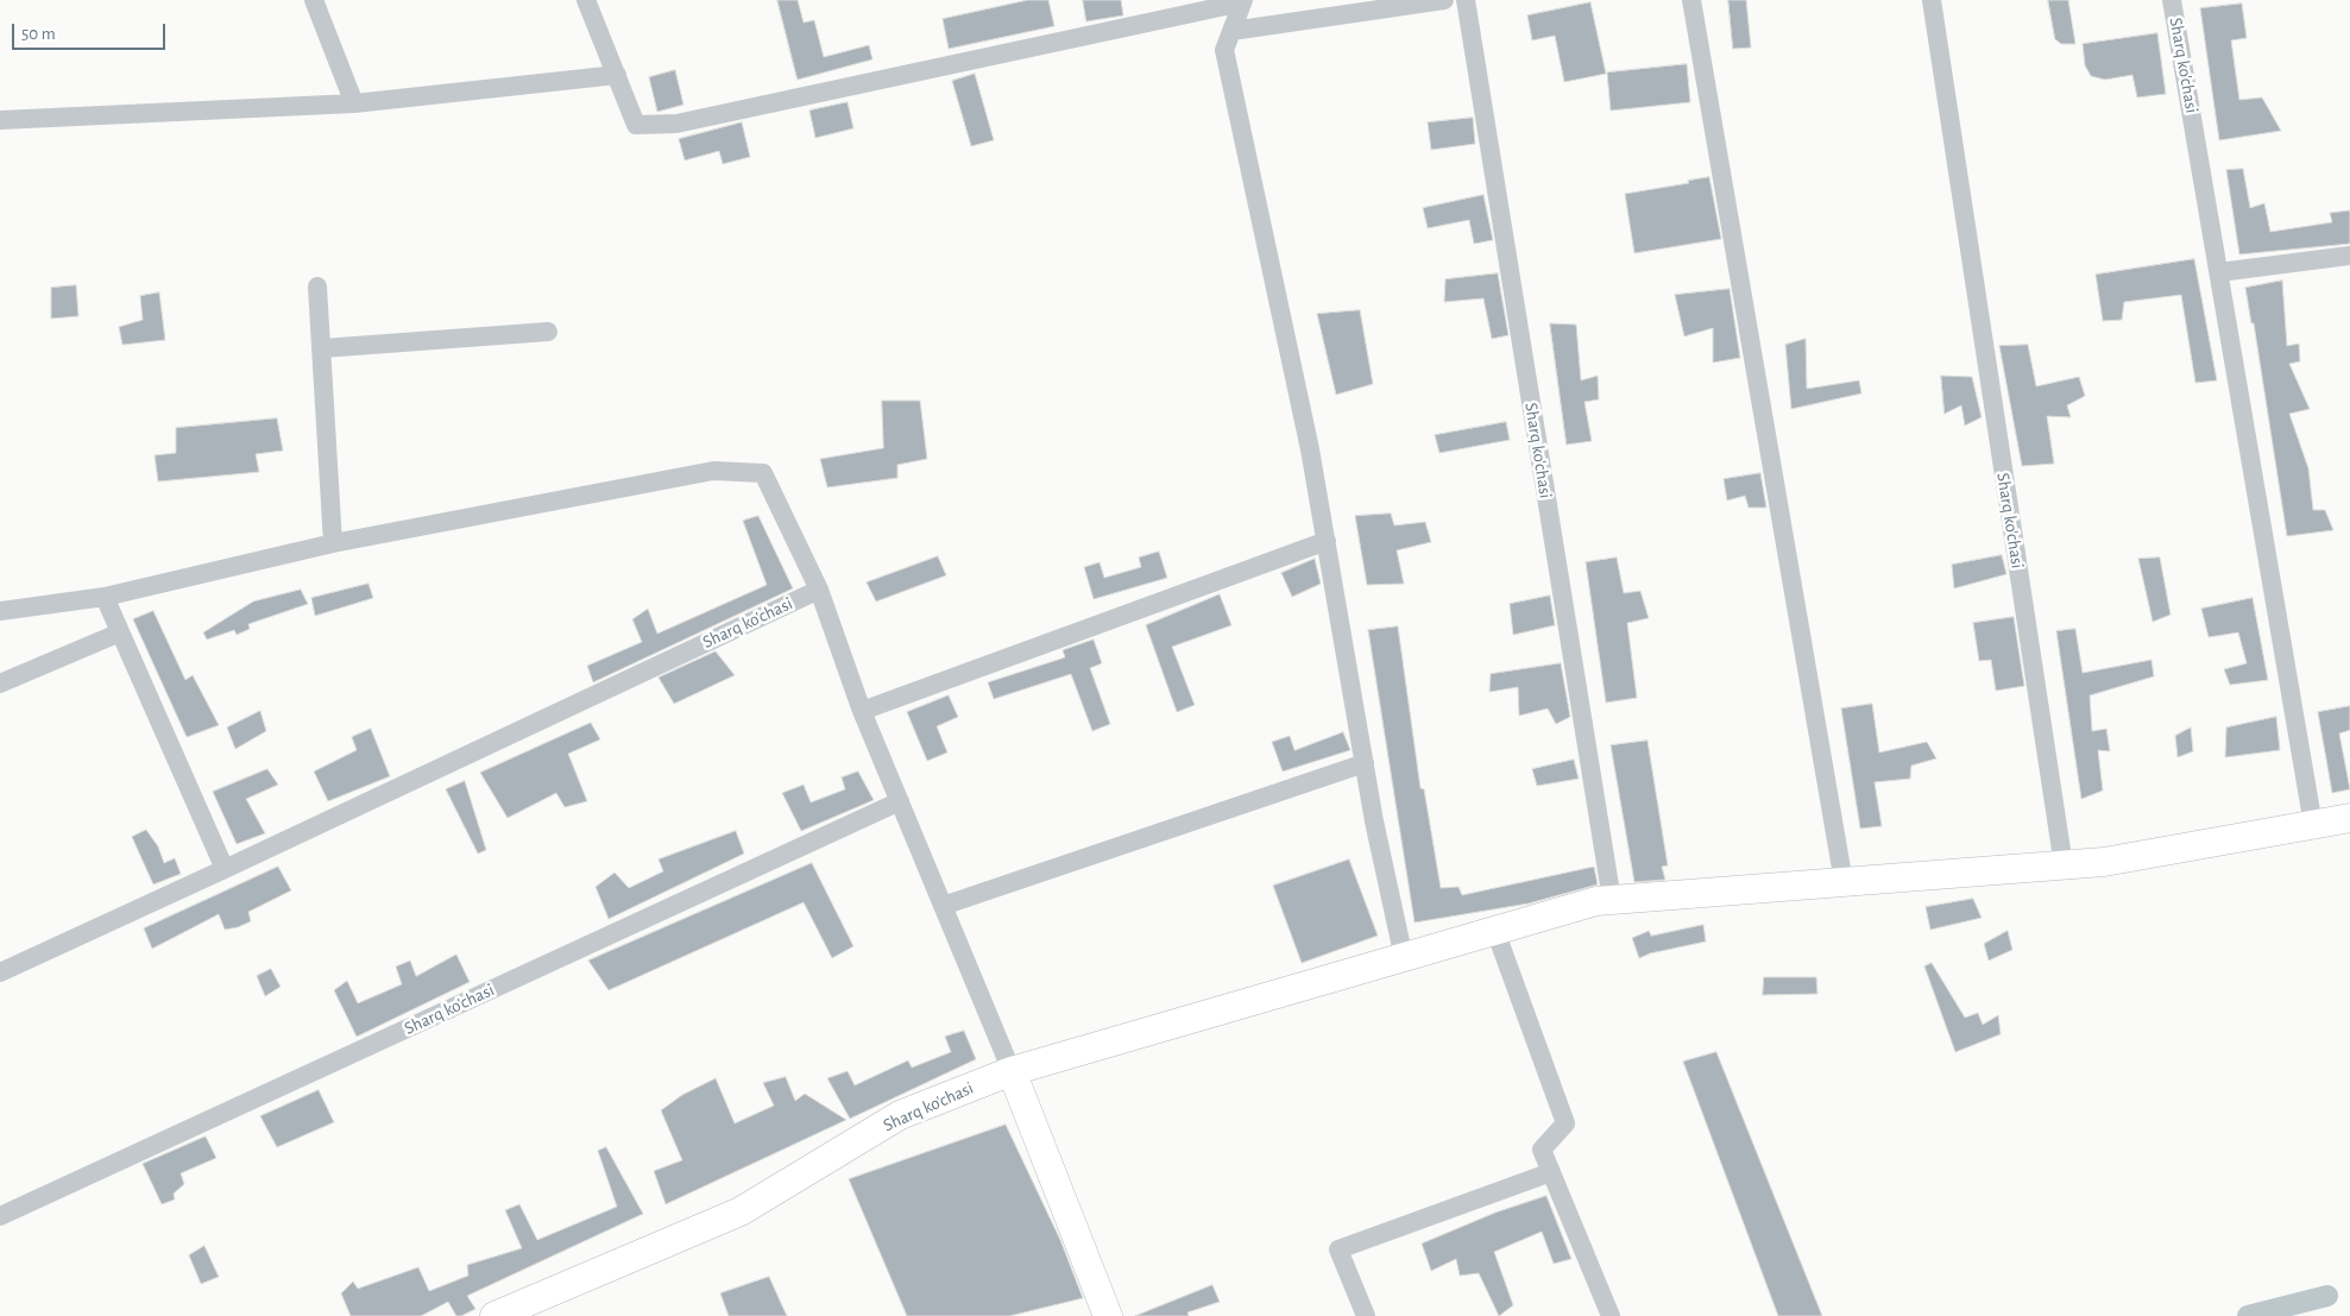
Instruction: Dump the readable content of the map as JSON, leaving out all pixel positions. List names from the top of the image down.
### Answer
{
  "streets": {
    "street": ["Sharq ko'chasi"]
  },
  "scale_bar": "50 m"
}
